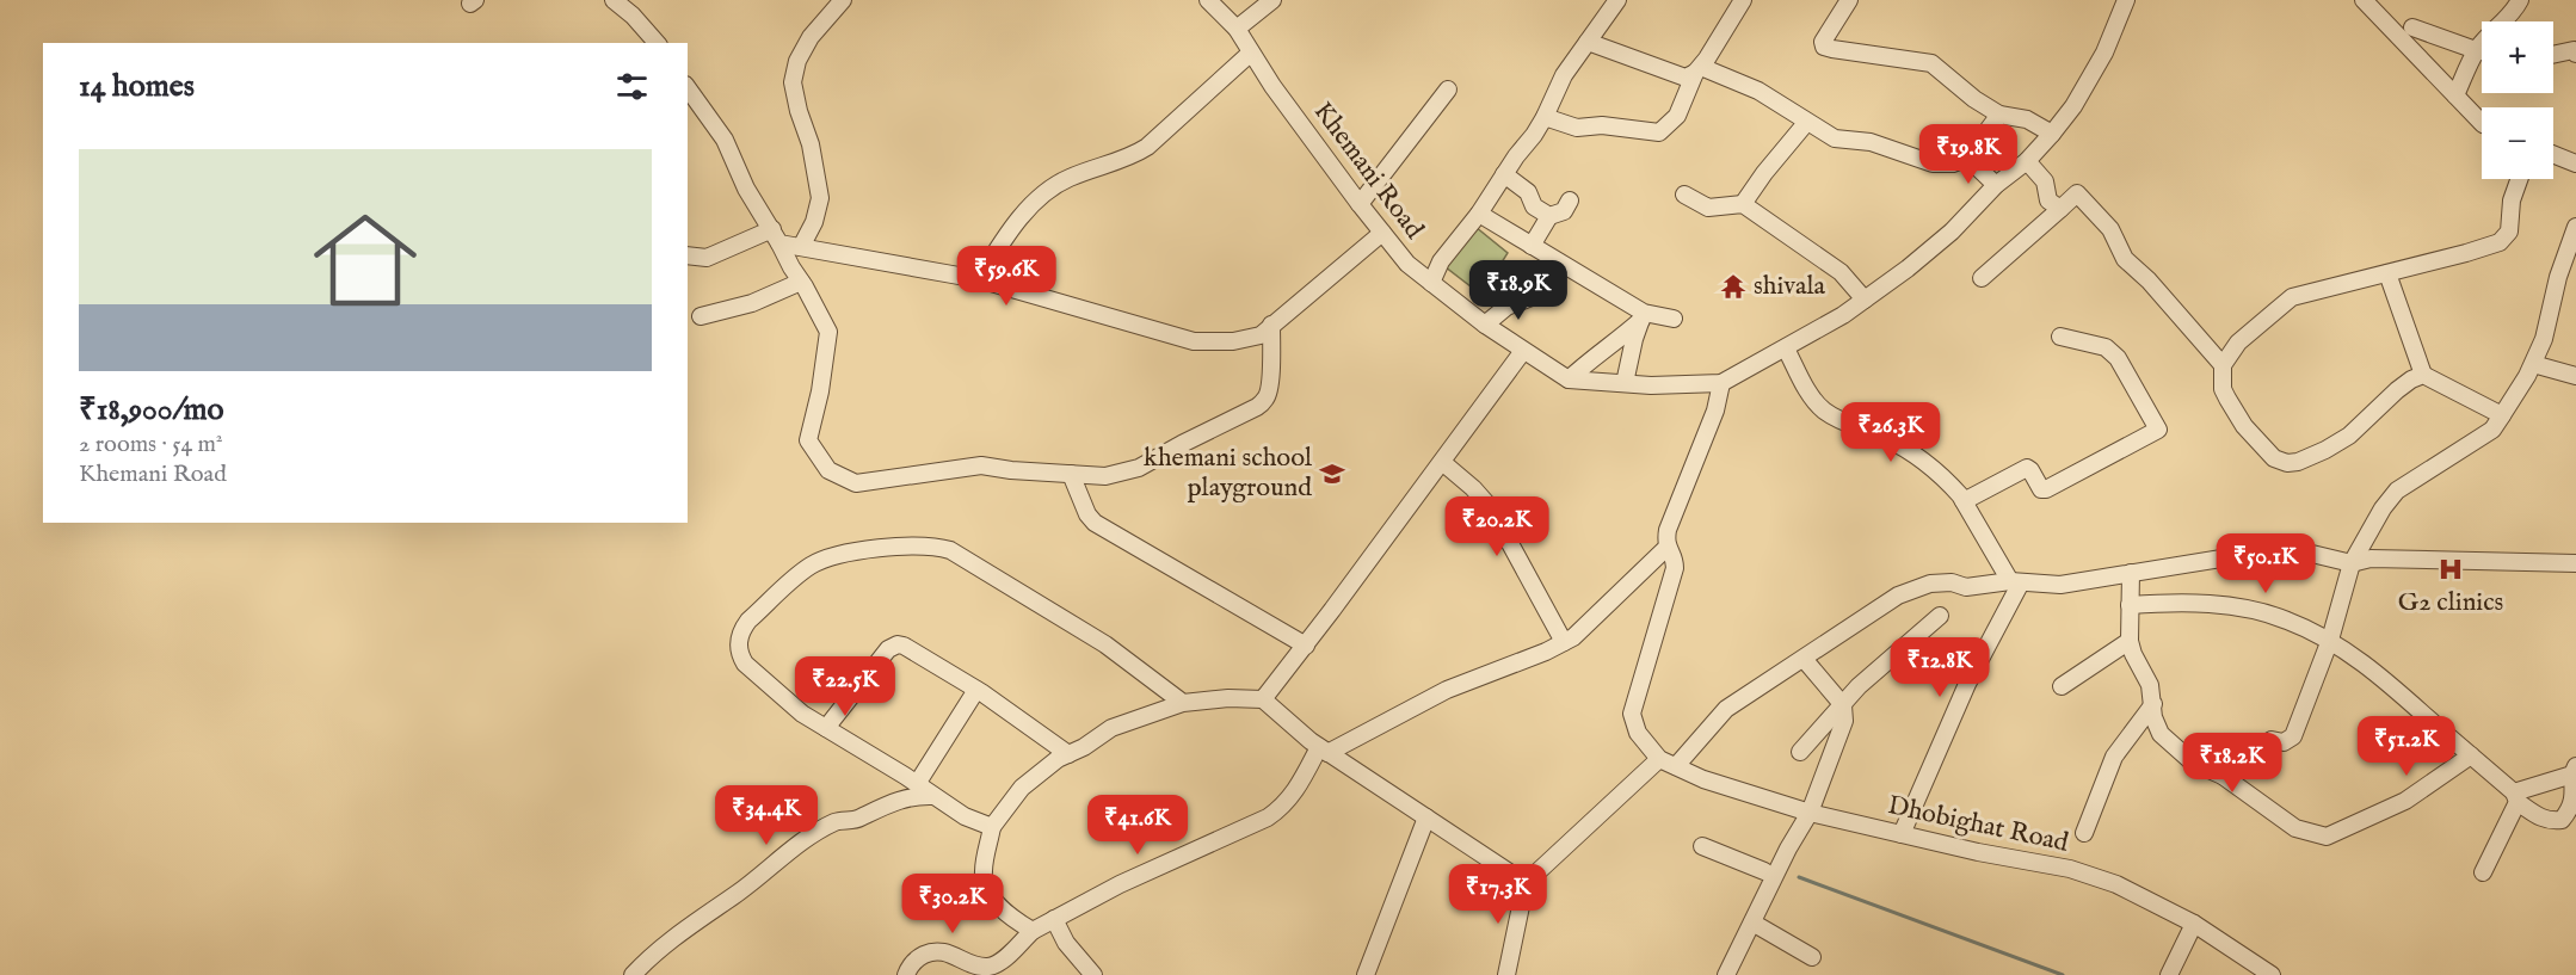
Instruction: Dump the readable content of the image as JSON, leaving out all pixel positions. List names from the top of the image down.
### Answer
{
  "streets": {
    "street": ["Khemani Road", "Dhobighat Road"]
  },
  "places": {
    "temple": ["shivala"],
    "school or university": ["khemani school playground"],
    "hospital": ["G2 clinics"]
  },
  "page": {
    "map_buttons": ["+", "−"],
    "heading": "14 homes",
    "price": [
      "₹19.8K",
      "₹59.6K",
      "₹18.9K",
      "₹26.3K",
      "₹20.2K",
      "₹50.1K",
      "₹12.8K",
      "₹22.5K",
      "₹51.2K",
      "₹18.2K",
      "₹34.4K",
      "₹41.6K",
      "₹17.3K",
      "₹30.2K"
    ],
    "list": [
      {
        "name": "₹18,900/mo",
        "note": "2 rooms · 54 m² · Khemani Road"
      }
    ]
  }
}
